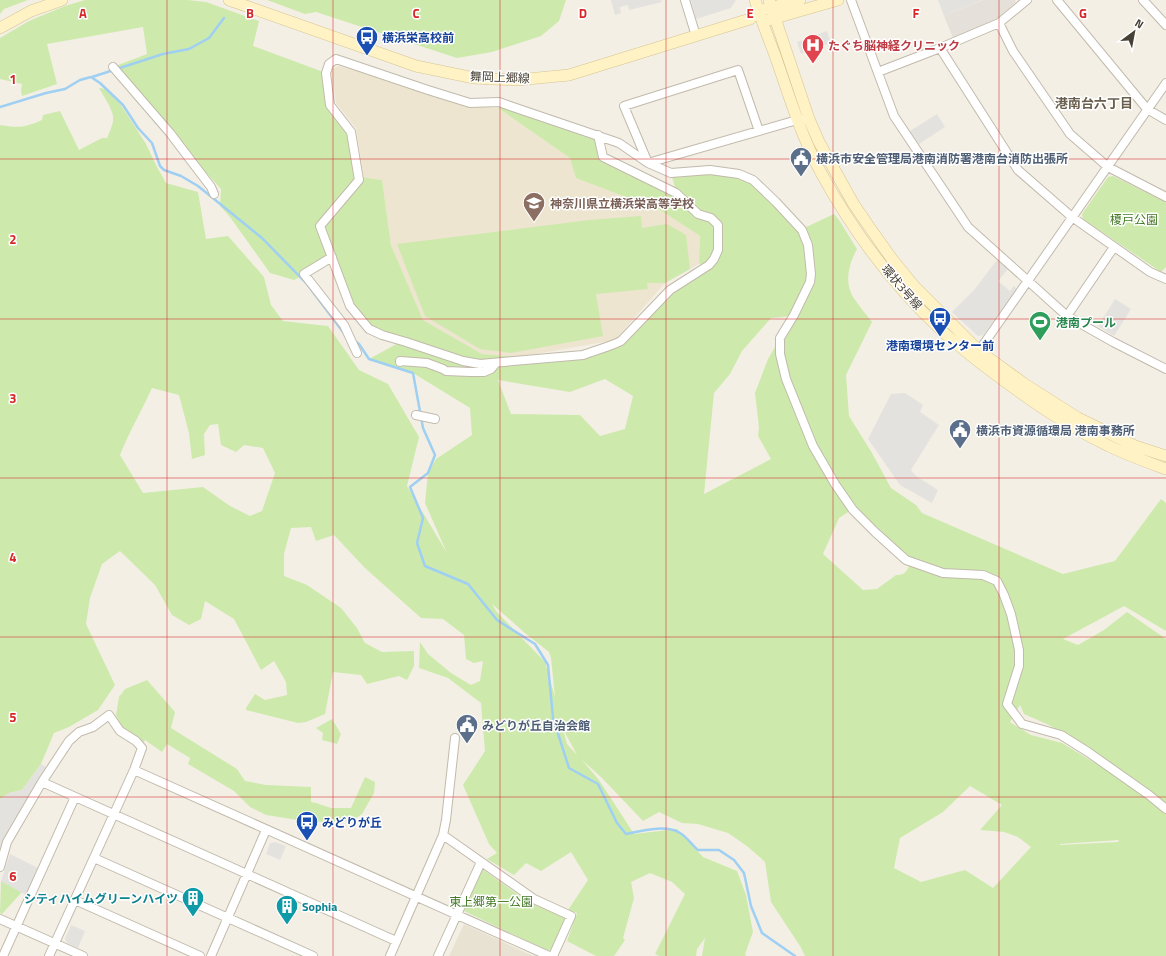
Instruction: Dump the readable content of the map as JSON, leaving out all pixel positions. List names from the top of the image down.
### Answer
{
  "streets": {
    "street": ["舞岡上郷線", "環状3号線"]
  },
  "crossings": [
    ["舞岡上郷線", "環状3号線"]
  ],
  "districts": ["港南台六丁目"],
  "parks": ["榎戸公園", "東上郷第一公園"],
  "places": {
    "bus stop": ["横浜栄高校前", "港南環境センター前", "みどりが丘"],
    "hospital": ["たぐち脳神経クリニック"],
    "public building": ["横浜市安全管理局港南消防署港南台消防出張所", "横浜市資源循環局 港南事務所", "みどりが丘自治会館"],
    "school or university": ["神奈川県立横浜栄高等学校"],
    "sports": ["港南プール"],
    "building": ["シティハイムグリーンハイツ", "Sophia"]
  },
  "north": "top right",
  "grid": {
    "columns": [
      "A",
      "B",
      "C",
      "D",
      "E",
      "F",
      "G"
    ],
    "rows": [
      "1",
      "2",
      "3",
      "4",
      "5",
      "6"
    ]
  }
}
